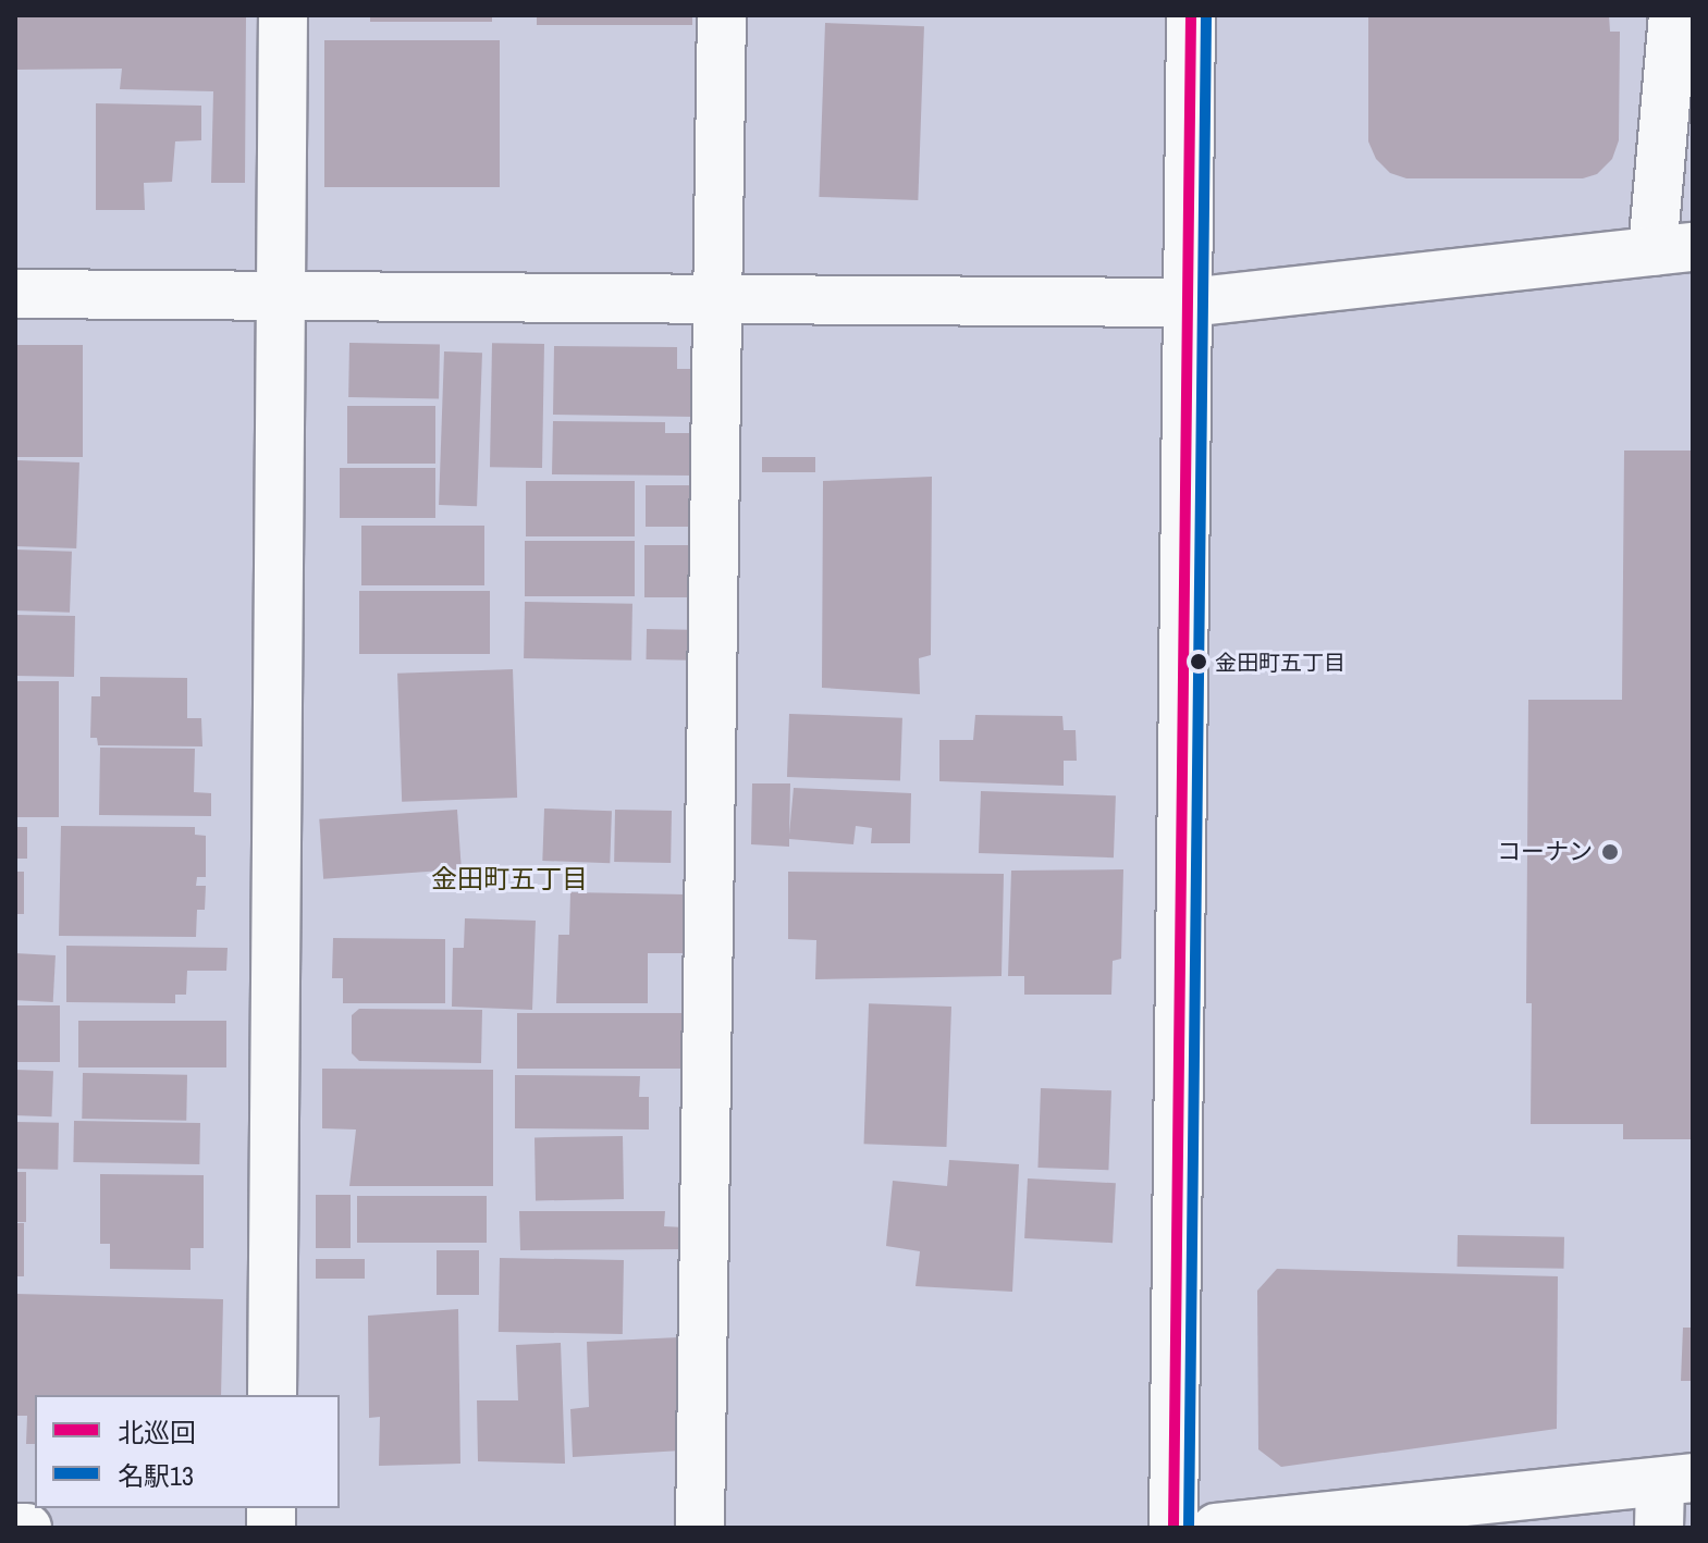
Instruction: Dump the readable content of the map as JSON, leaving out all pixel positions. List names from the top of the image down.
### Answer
{
  "districts": ["金田町五丁目"],
  "places": ["金田町五丁目", "コーナン"],
  "lines": ["transit line 北巡回", "transit line 名駅13"],
  "legend": ["北巡回", "名駅13"]
}
